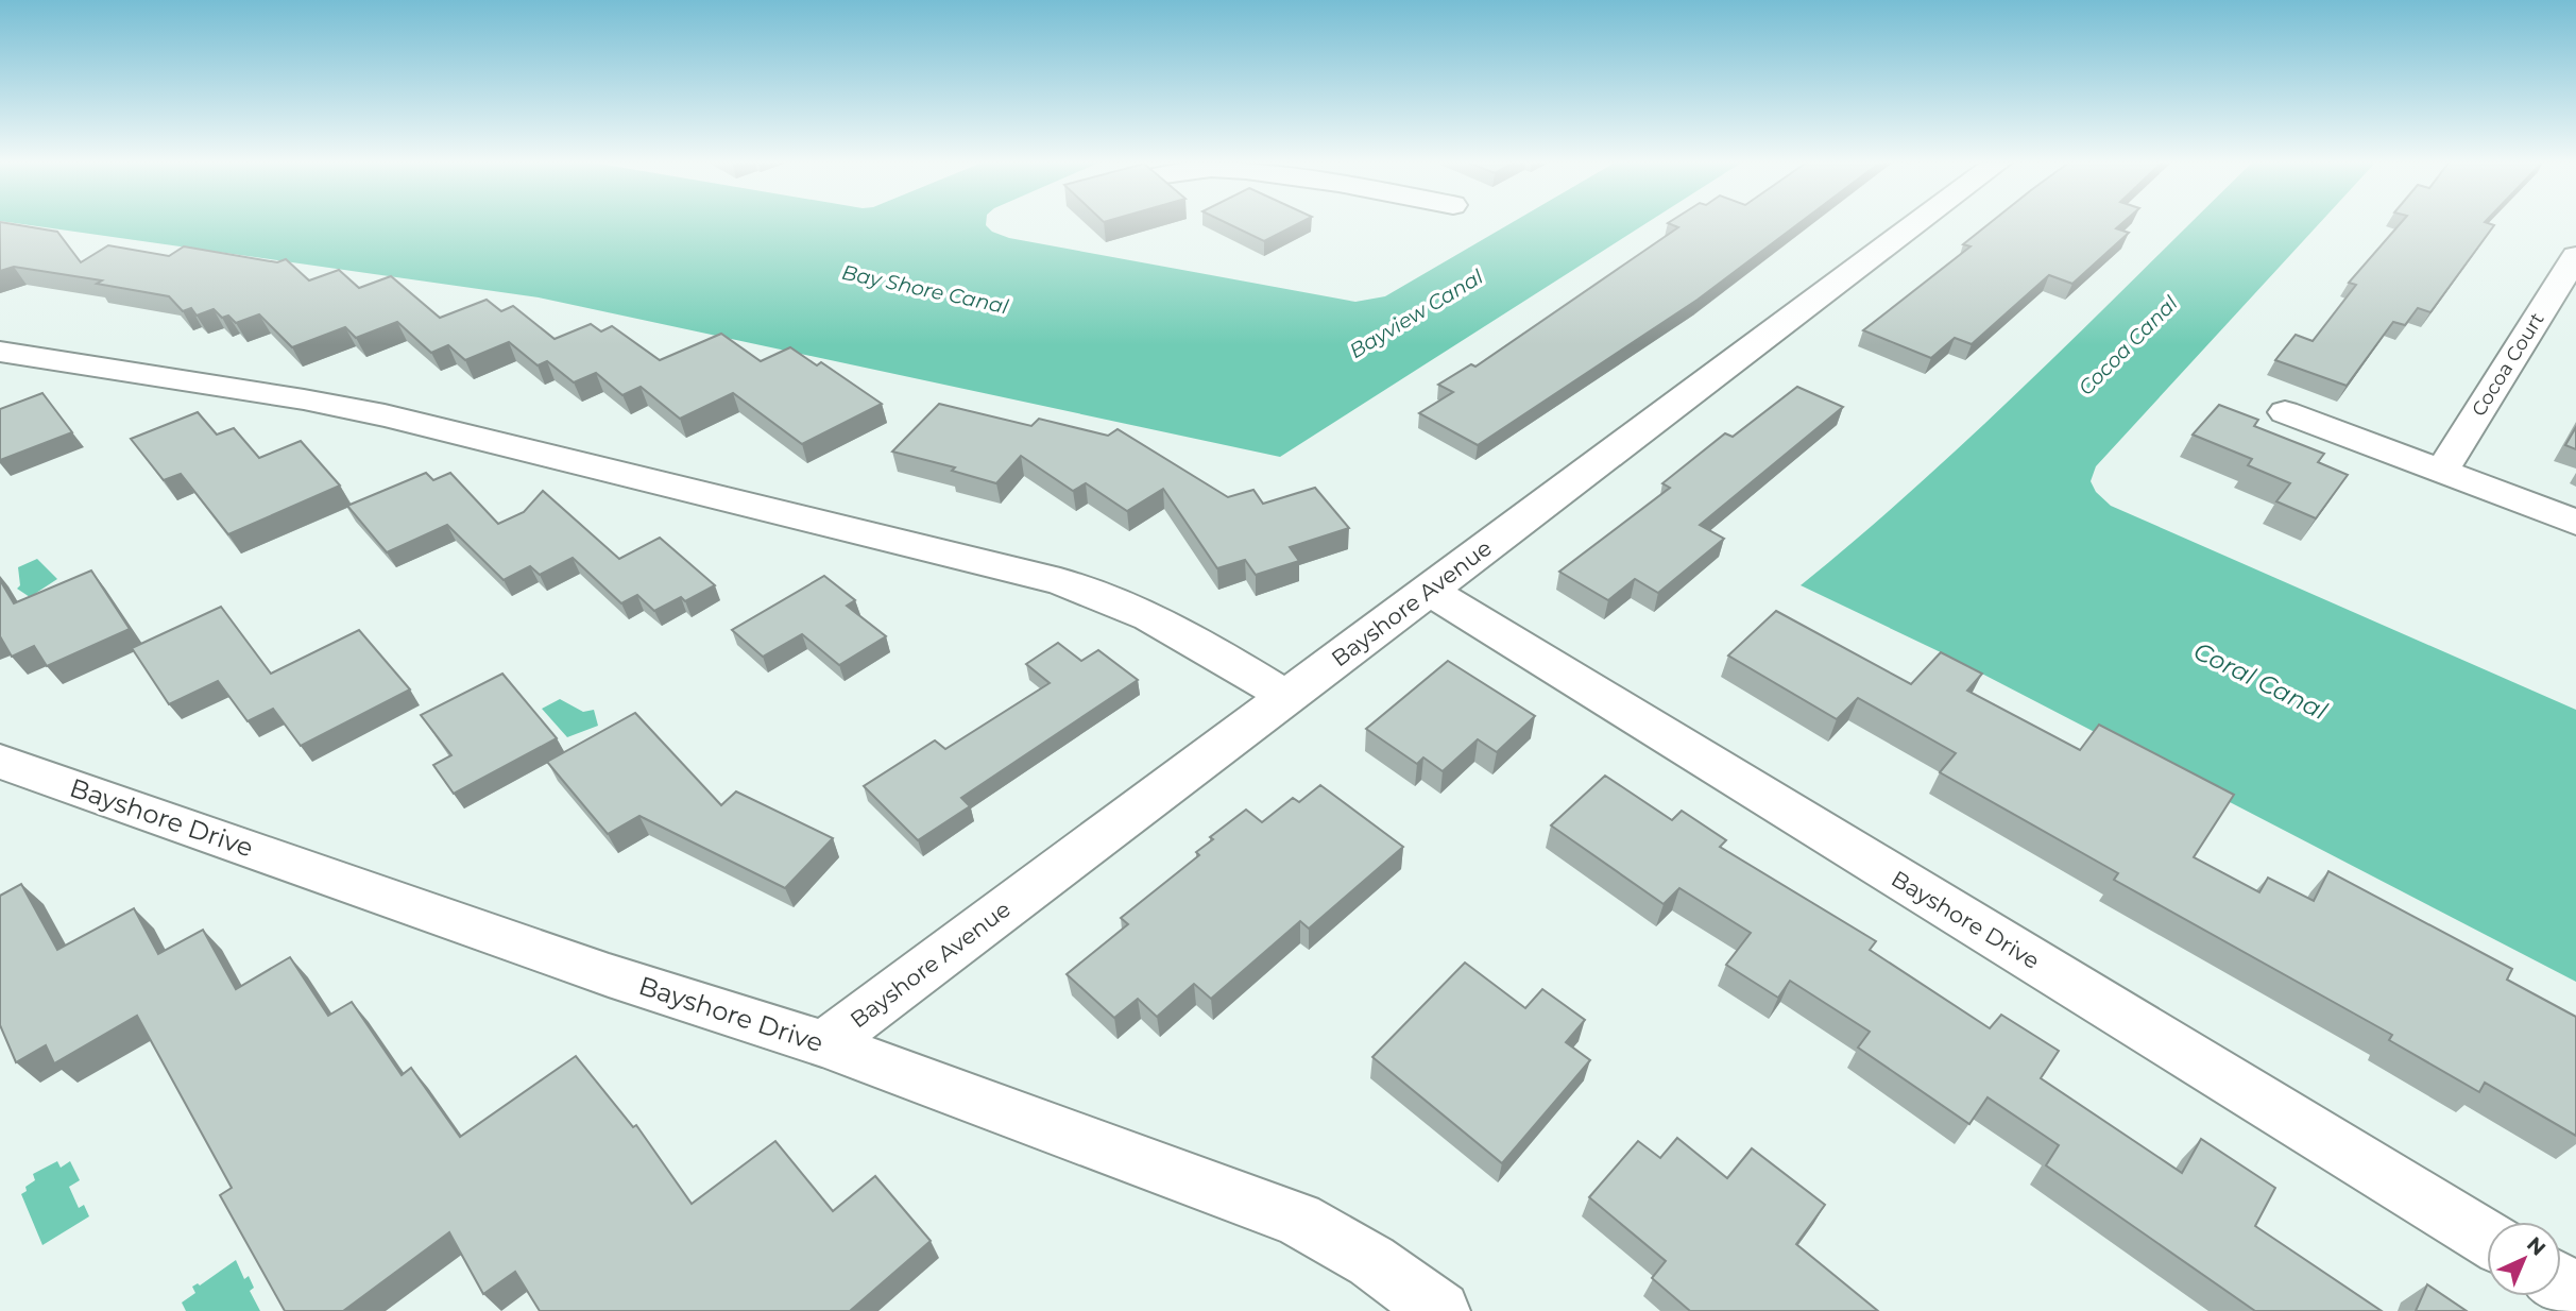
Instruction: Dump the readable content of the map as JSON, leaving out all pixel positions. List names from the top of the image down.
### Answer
{
  "streets": {
    "street": ["Cocoa Court", "Bayshore Avenue", "Bayshore Drive"]
  },
  "crossings": [
    ["Bayshore Avenue", "Bayshore Drive"]
  ],
  "water": [
    "Bay Shore Canal",
    "Bayview Canal",
    "Cocoa Canal",
    "Coral Canal"
  ],
  "north": "top right"
}
